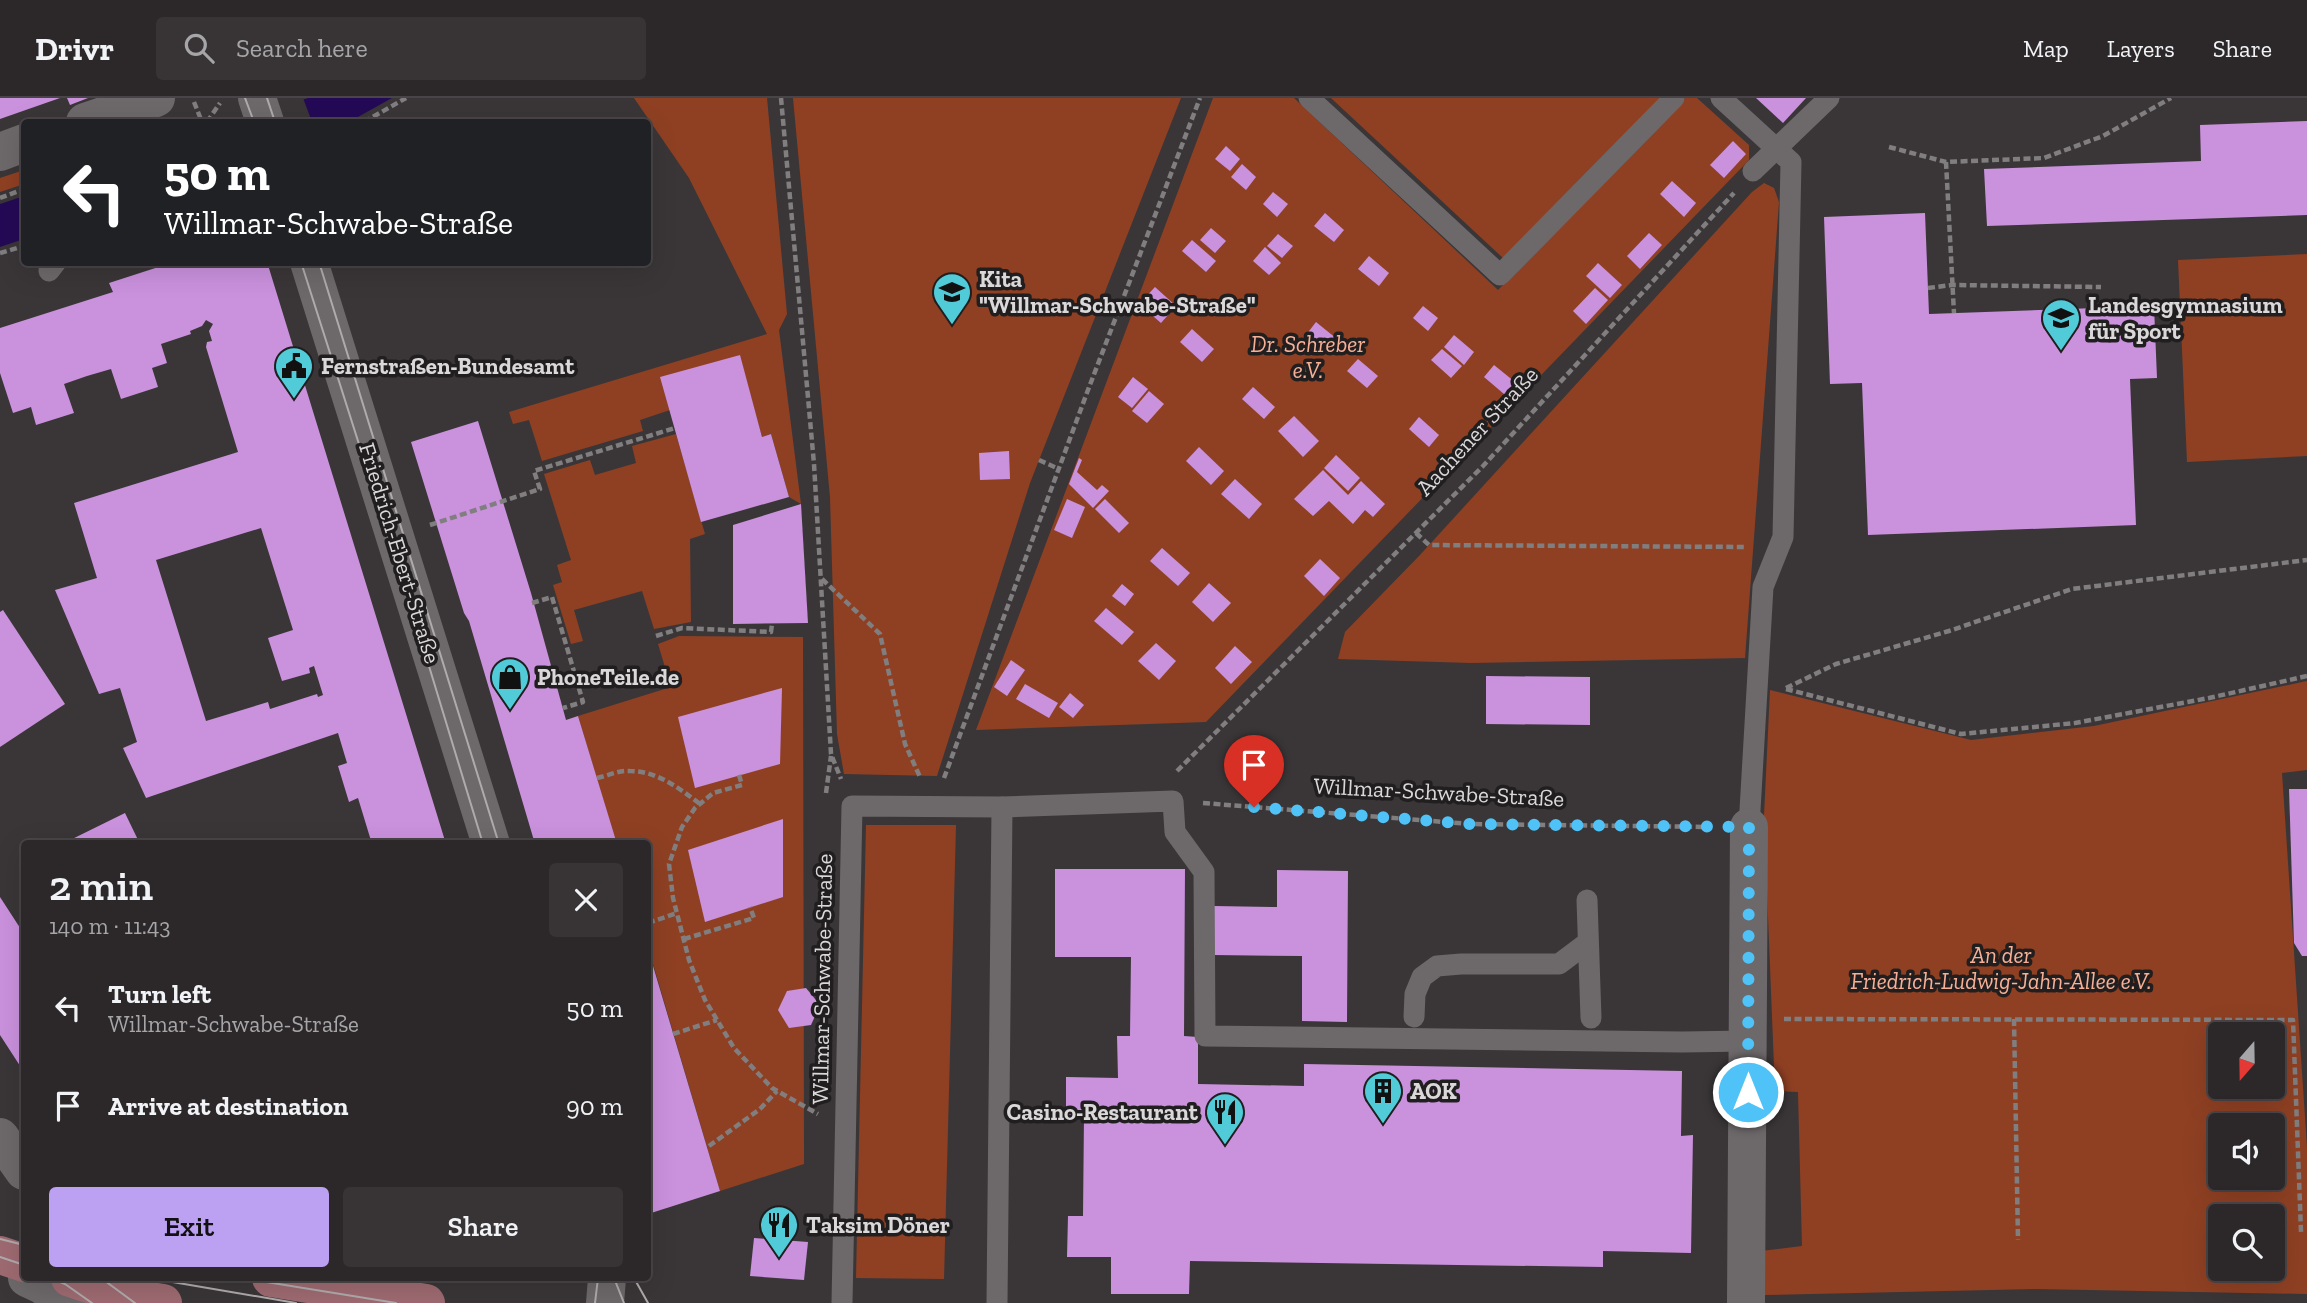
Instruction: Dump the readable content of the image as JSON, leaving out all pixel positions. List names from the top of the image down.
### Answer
{
  "streets": {
    "street": ["Friedrich-Ebert-Straße"],
    "lane": ["Willmar-Schwabe-Straße"],
    "path": ["Aachener Straße"]
  },
  "crossings": [
    ["Aachener Straße", "Willmar-Schwabe-Straße"]
  ],
  "parks": ["Dr. Schreber e.V.", "An der Friedrich-Ludwig-Jahn-Allee e.V."],
  "places": {
    "school or university": ["Kita \"Willmar-Schwabe-Straße\"", "Landesgymnasium für Sport"],
    "public building": ["Fernstraßen-Bundesamt"],
    "shop": ["PhoneTeile.de"],
    "building": ["AOK"],
    "restaurant": ["Casino-Restaurant", "Taksim Döner"]
  },
  "north": "bottom",
  "page": {
    "header": "Drivr",
    "search": "Search here",
    "nav": ["Map", "Layers", "Share"],
    "turn": ["50 m", "Willmar-Schwabe-Straße"],
    "heading": ["2 min", "140 m · 11:43"],
    "list": [
      {
        "name": "Turn left",
        "note": "Willmar-Schwabe-Straße",
        "value": "50 m"
      },
      {
        "name": "Arrive at destination",
        "value": "90 m"
      }
    ],
    "buttons": ["Exit", "Share"]
  }
}
